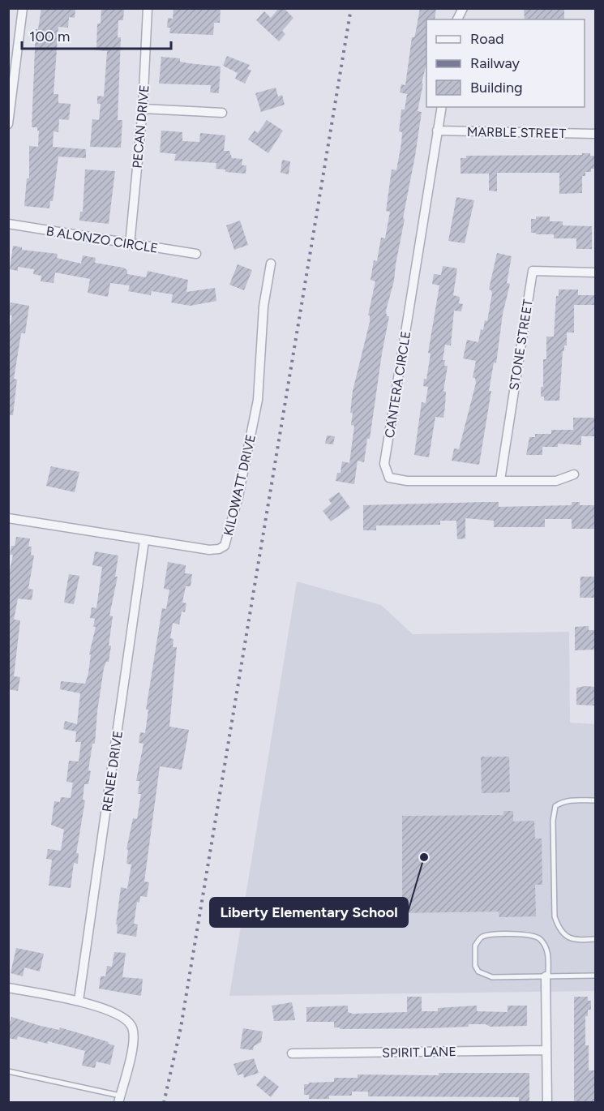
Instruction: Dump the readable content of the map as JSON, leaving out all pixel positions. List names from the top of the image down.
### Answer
{
  "streets": {
    "street": [
      "PECAN DRIVE",
      "MARBLE STREET",
      "B ALONZO CIRCLE",
      "STONE STREET",
      "CANTERA CIRCLE",
      "KILOWATT DRIVE",
      "RENEE DRIVE",
      "SPIRIT LANE"
    ]
  },
  "crossings": [
    ["PECAN DRIVE", "B ALONZO CIRCLE"],
    ["MARBLE STREET", "CANTERA CIRCLE"],
    ["STONE STREET", "CANTERA CIRCLE"],
    ["KILOWATT DRIVE", "RENEE DRIVE"]
  ],
  "places": ["Liberty Elementary School"],
  "legend": ["Road", "Railway", "Building"],
  "scale_bar": "100 m"
}
